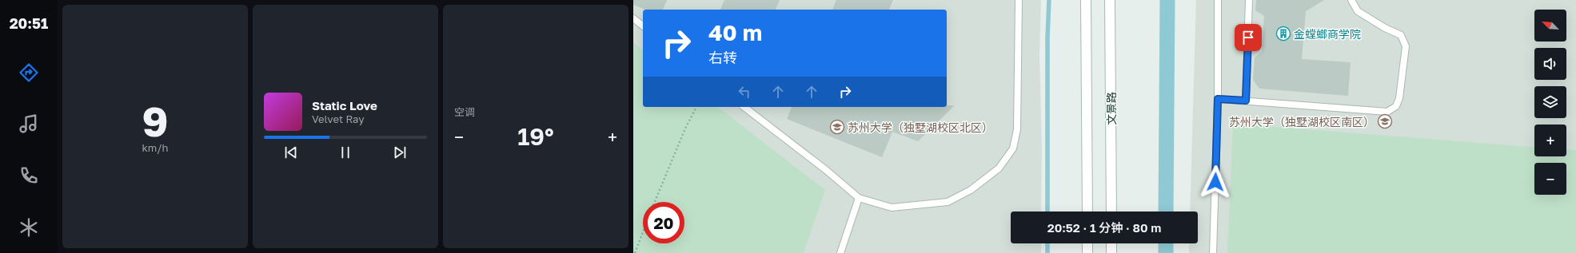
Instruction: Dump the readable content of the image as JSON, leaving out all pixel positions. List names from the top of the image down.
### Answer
{
  "streets": {
    "main road": ["文景路"]
  },
  "places": {
    "building": ["金螳螂商学院"],
    "school or university": ["苏州大学（独墅湖校区南区）", "苏州大学（独墅湖校区北区）"]
  },
  "north": "top left",
  "page": {
    "tabs": "20:51",
    "tile": [
      ["9", "km/h"],
      "空调"
    ],
    "map_buttons": ["+", "−"],
    "turn": ["40 m", "右转"],
    "song": ["Static Love", "Velvet Ray"],
    "heat": ["−", "19°", "+"],
    "limit": "20",
    "trip": "20:52 · 1 分钟 · 80 m"
  }
}
